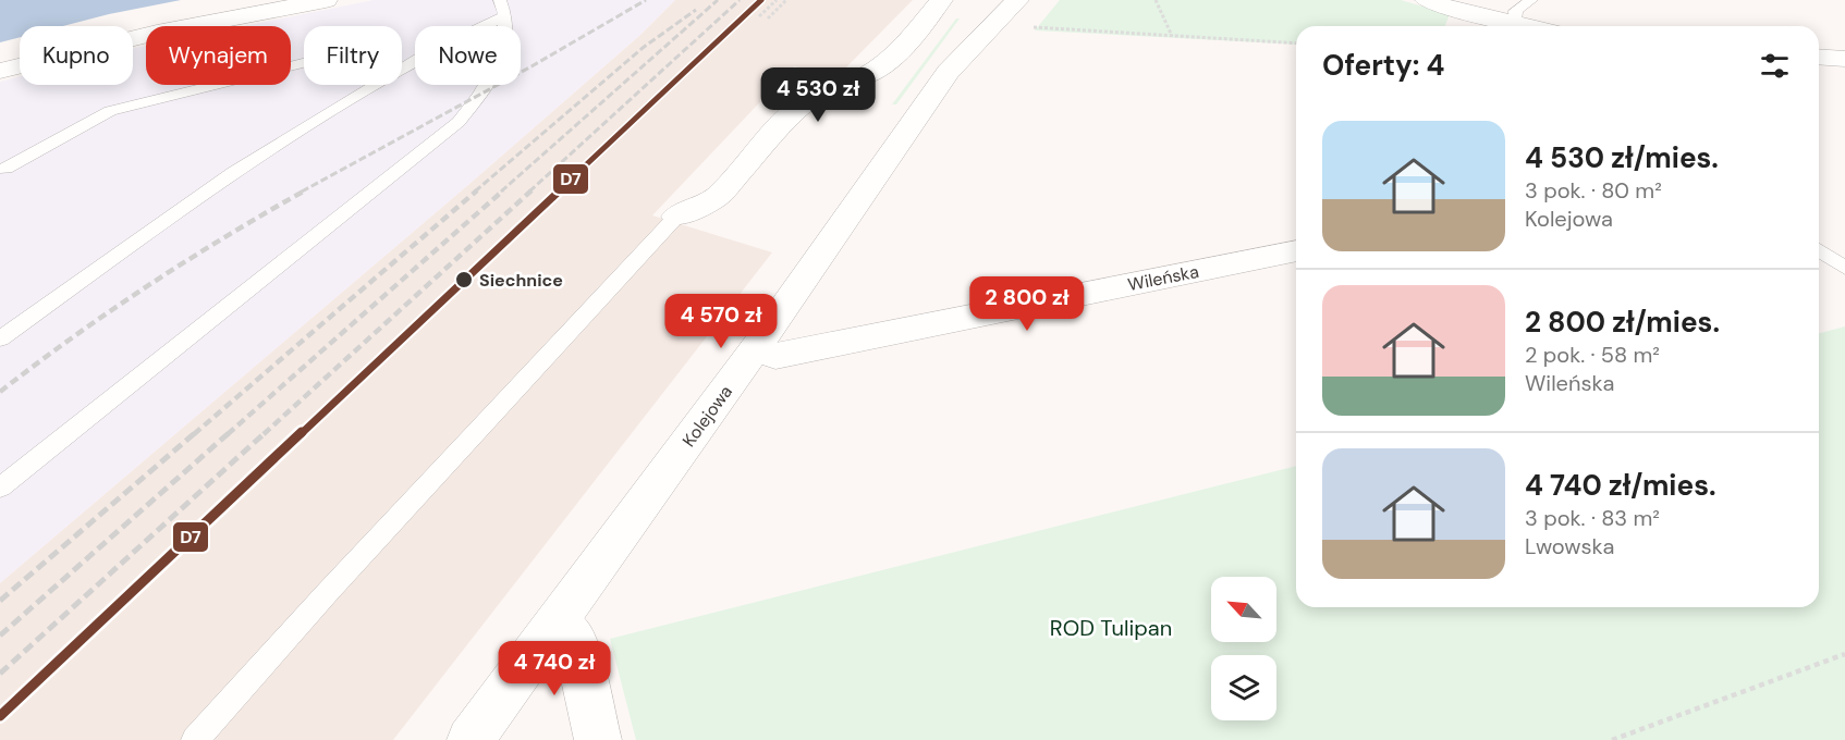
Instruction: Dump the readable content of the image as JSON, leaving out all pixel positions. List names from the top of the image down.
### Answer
{
  "streets": {
    "street": ["Wileńska", "Kolejowa"]
  },
  "crossings": [
    ["Wileńska", "Kolejowa"]
  ],
  "parks": ["ROD Tulipan"],
  "places": ["Siechnice"],
  "lines": ["transit line D7"],
  "north": "top left",
  "page": {
    "chip": [
      "Kupno",
      "Wynajem",
      "Filtry",
      "Nowe"
    ],
    "heading": "Oferty: 4",
    "price": [
      "4 530 zł",
      "2 800 zł",
      "4 570 zł",
      "4 740 zł"
    ],
    "list": [
      {
        "name": "4 530 zł/mies.",
        "note": "3 pok. · 80 m² · Kolejowa"
      },
      {
        "name": "2 800 zł/mies.",
        "note": "2 pok. · 58 m² · Wileńska"
      },
      {
        "name": "4 740 zł/mies.",
        "note": "3 pok. · 83 m² · Lwowska"
      }
    ]
  }
}
